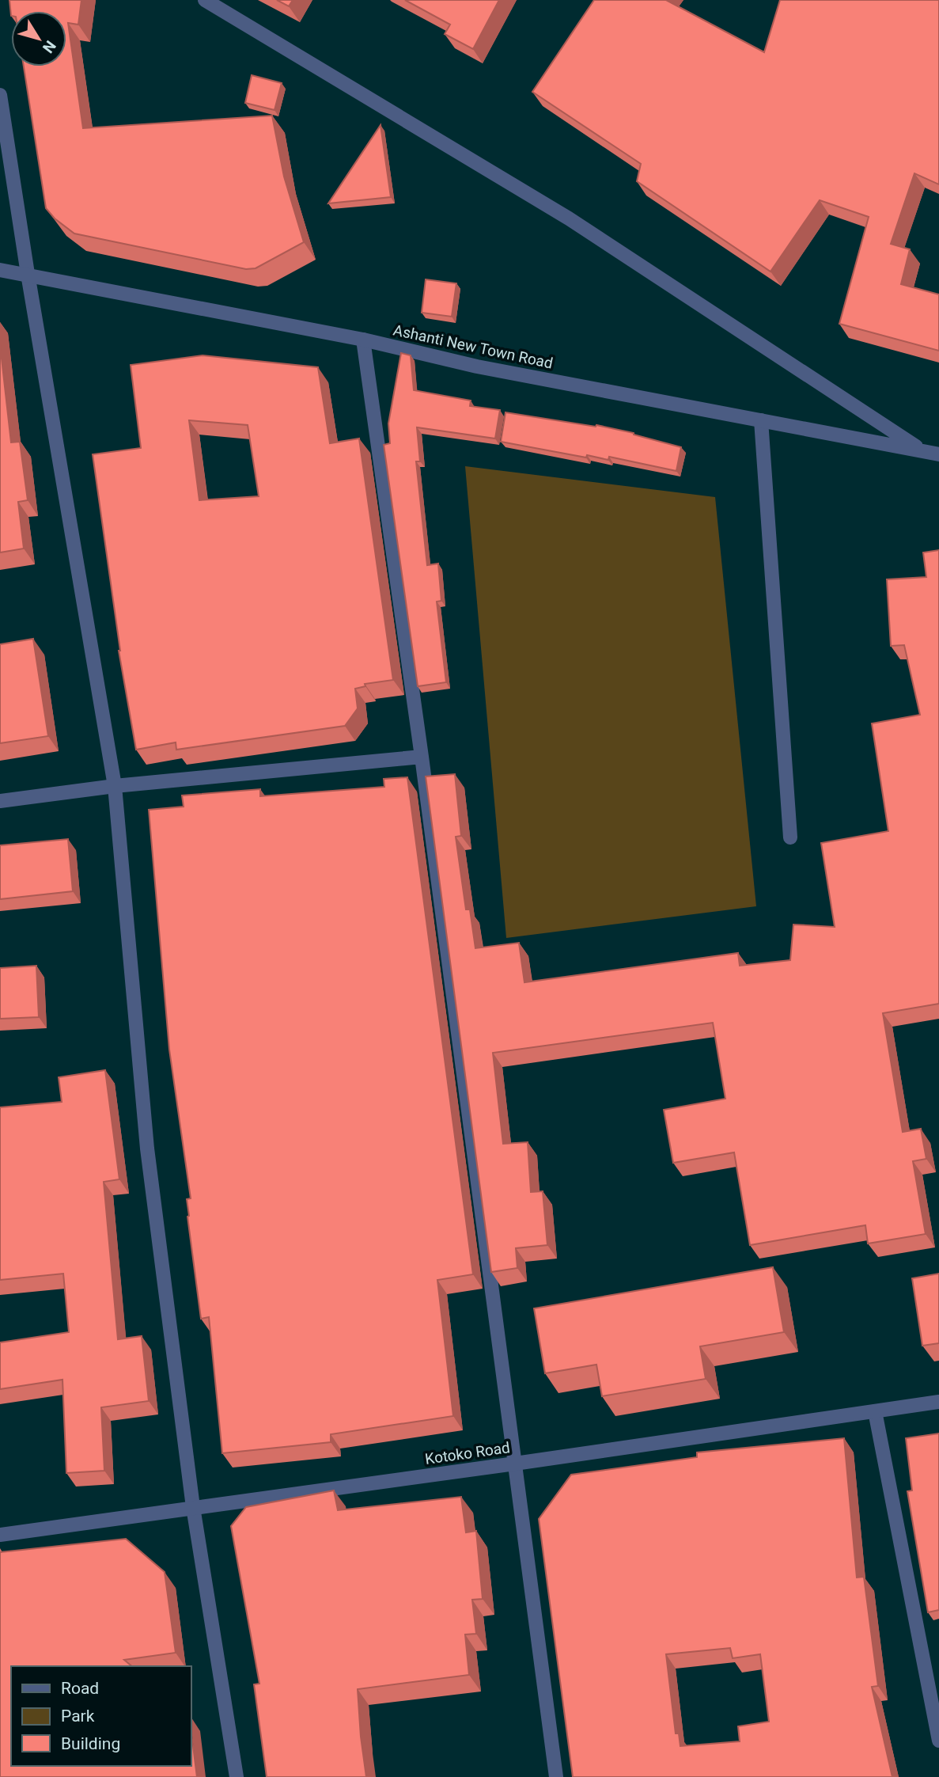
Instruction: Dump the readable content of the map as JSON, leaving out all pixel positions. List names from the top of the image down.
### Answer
{
  "streets": {
    "street": ["Ashanti New Town Road", "Kotoko Road"]
  },
  "legend": ["Road", "Park", "Building"],
  "north": "bottom right"
}
